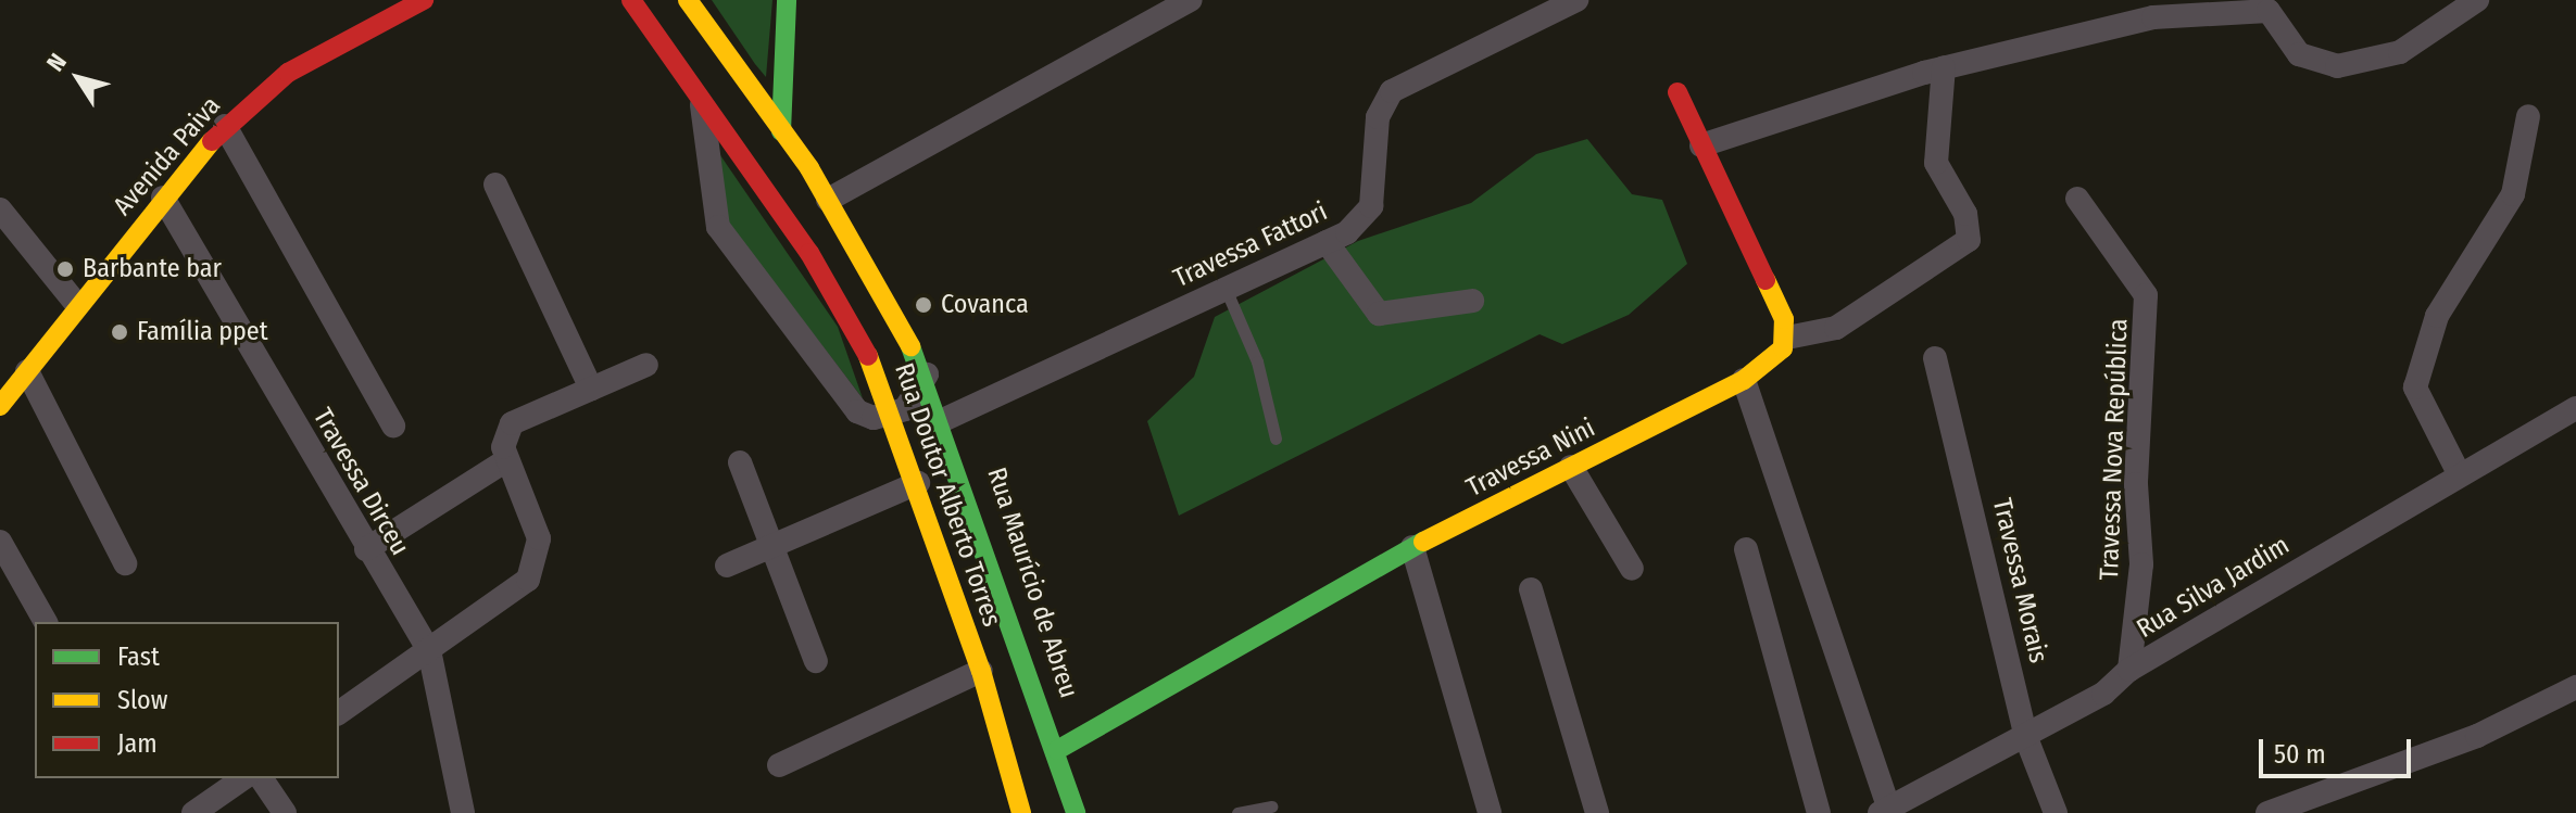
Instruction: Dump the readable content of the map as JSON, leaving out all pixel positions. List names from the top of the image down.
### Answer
{
  "streets": {
    "main road": [
      "Avenida Paiva",
      "Travessa Nini",
      "Rua Doutor Alberto Torres",
      "Rua Maurício de Abreu"
    ],
    "street": [
      "Travessa Fattori",
      "Travessa Nova República",
      "Travessa Dirceu",
      "Travessa Morais",
      "Rua Silva Jardim"
    ]
  },
  "crossings": [
    ["Avenida Paiva", "Travessa Dirceu"],
    ["Travessa Fattori", "Rua Maurício de Abreu"],
    ["Travessa Nova República", "Rua Silva Jardim"],
    ["Travessa Nini", "Rua Maurício de Abreu"],
    ["Travessa Morais", "Rua Silva Jardim"]
  ],
  "places": ["Barbante bar", "Covanca", "Família ppet"],
  "legend": ["Fast", "Slow", "Jam"],
  "scale_bar": "50 m",
  "north": "top left"
}
